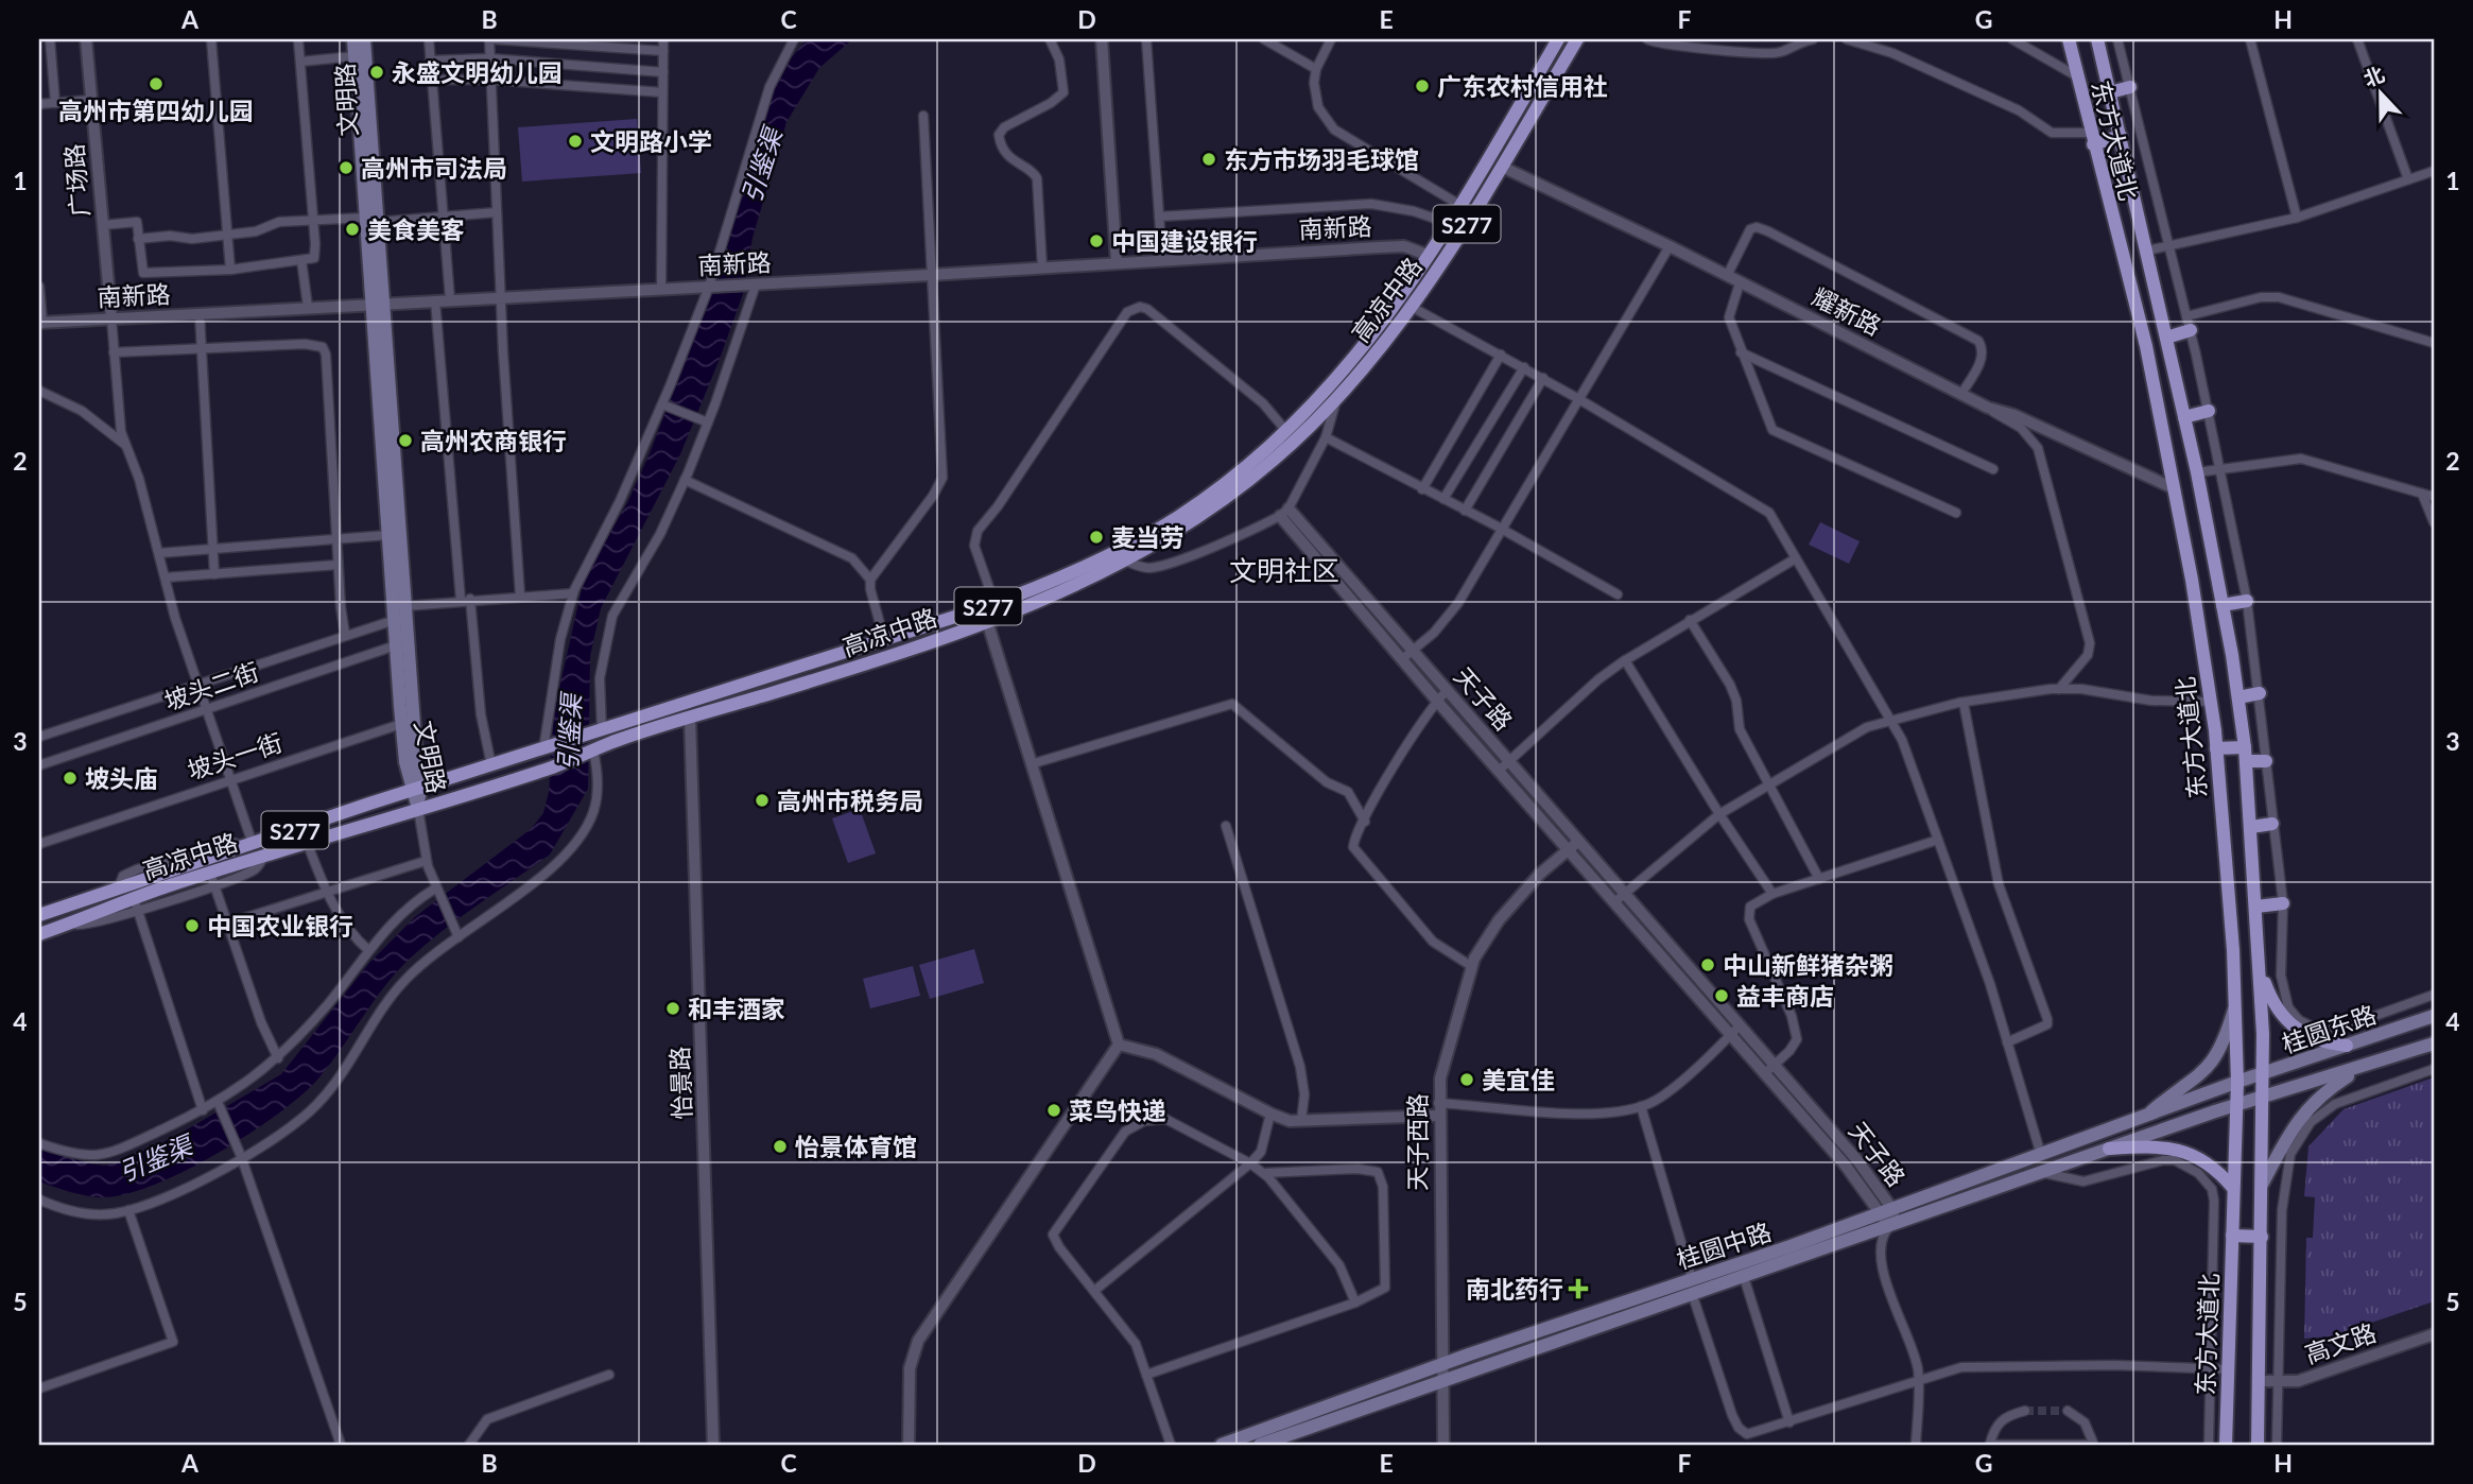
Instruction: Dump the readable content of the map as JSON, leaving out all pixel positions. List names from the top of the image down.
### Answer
{
  "streets": {
    "main road": [
      "文明路",
      "东方大道北",
      "S277",
      "高凉中路",
      "桂圆东路",
      "桂圆中路"
    ],
    "street": [
      "广场路",
      "南新路",
      "耀新路",
      "坡头二街",
      "天子路",
      "坡头一街",
      "怡景路",
      "天子西路",
      "高文路"
    ]
  },
  "crossings": [
    ["文明路", "南新路"],
    ["文明路", "高凉中路"],
    ["文明路", "坡头二街"],
    ["文明路", "坡头一街"],
    ["东方大道北", "耀新路"],
    ["东方大道北", "桂圆东路"],
    ["东方大道北", "桂圆中路"],
    ["东方大道北", "高文路"],
    ["广场路", "南新路"],
    ["南新路", "高凉中路"],
    ["高凉中路", "耀新路"],
    ["高凉中路", "怡景路"],
    ["天子路", "天子西路"],
    ["天子路", "桂圆中路"],
    ["桂圆东路", "桂圆中路"],
    ["天子西路", "桂圆中路"]
  ],
  "districts": ["文明社区"],
  "water": ["引鉴渠"],
  "places": {
    "other": [
      "永盛文明幼儿园",
      "高州市第四幼儿园",
      "广东农村信用社",
      "文明路小学",
      "东方市场羽毛球馆",
      "高州市司法局",
      "美食美客",
      "中国建设银行",
      "高州农商银行",
      "麦当劳",
      "坡头庙",
      "高州市税务局",
      "中国农业银行",
      "中山新鲜猪杂粥",
      "益丰商店",
      "和丰酒家",
      "美宜佳",
      "菜鸟快递",
      "怡景体育馆"
    ],
    "health": ["南北药行"]
  },
  "north": "top",
  "grid": {
    "columns": [
      "A",
      "B",
      "C",
      "D",
      "E",
      "F",
      "G",
      "H"
    ],
    "rows": [
      "1",
      "2",
      "3",
      "4",
      "5"
    ]
  }
}
